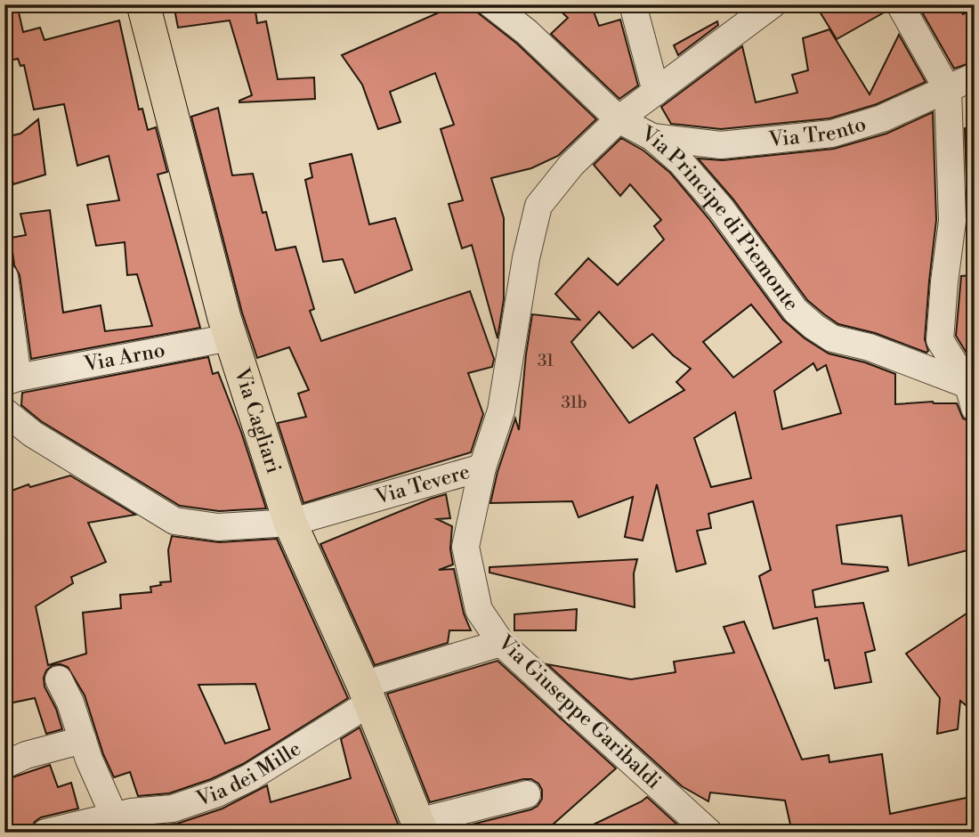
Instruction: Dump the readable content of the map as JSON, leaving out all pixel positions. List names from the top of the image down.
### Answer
{
  "streets": {
    "main road": ["Via Cagliari"],
    "street": [
      "Via Trento",
      "Via Principe di Piemonte",
      "Via Arno",
      "Via Tevere",
      "Via Giuseppe Garibaldi",
      "Via dei Mille"
    ]
  },
  "crossings": [
    ["Via Trento", "Via Principe di Piemonte"],
    ["Via Principe di Piemonte", "Via Tevere"],
    ["Via Arno", "Via Cagliari"],
    ["Via Cagliari", "Via Tevere"],
    ["Via Cagliari", "Via dei Mille"],
    ["Via Tevere", "Via Giuseppe Garibaldi"],
    ["Via Giuseppe Garibaldi", "Via dei Mille"]
  ],
  "house_numbers": ["31", "31b"]
}
